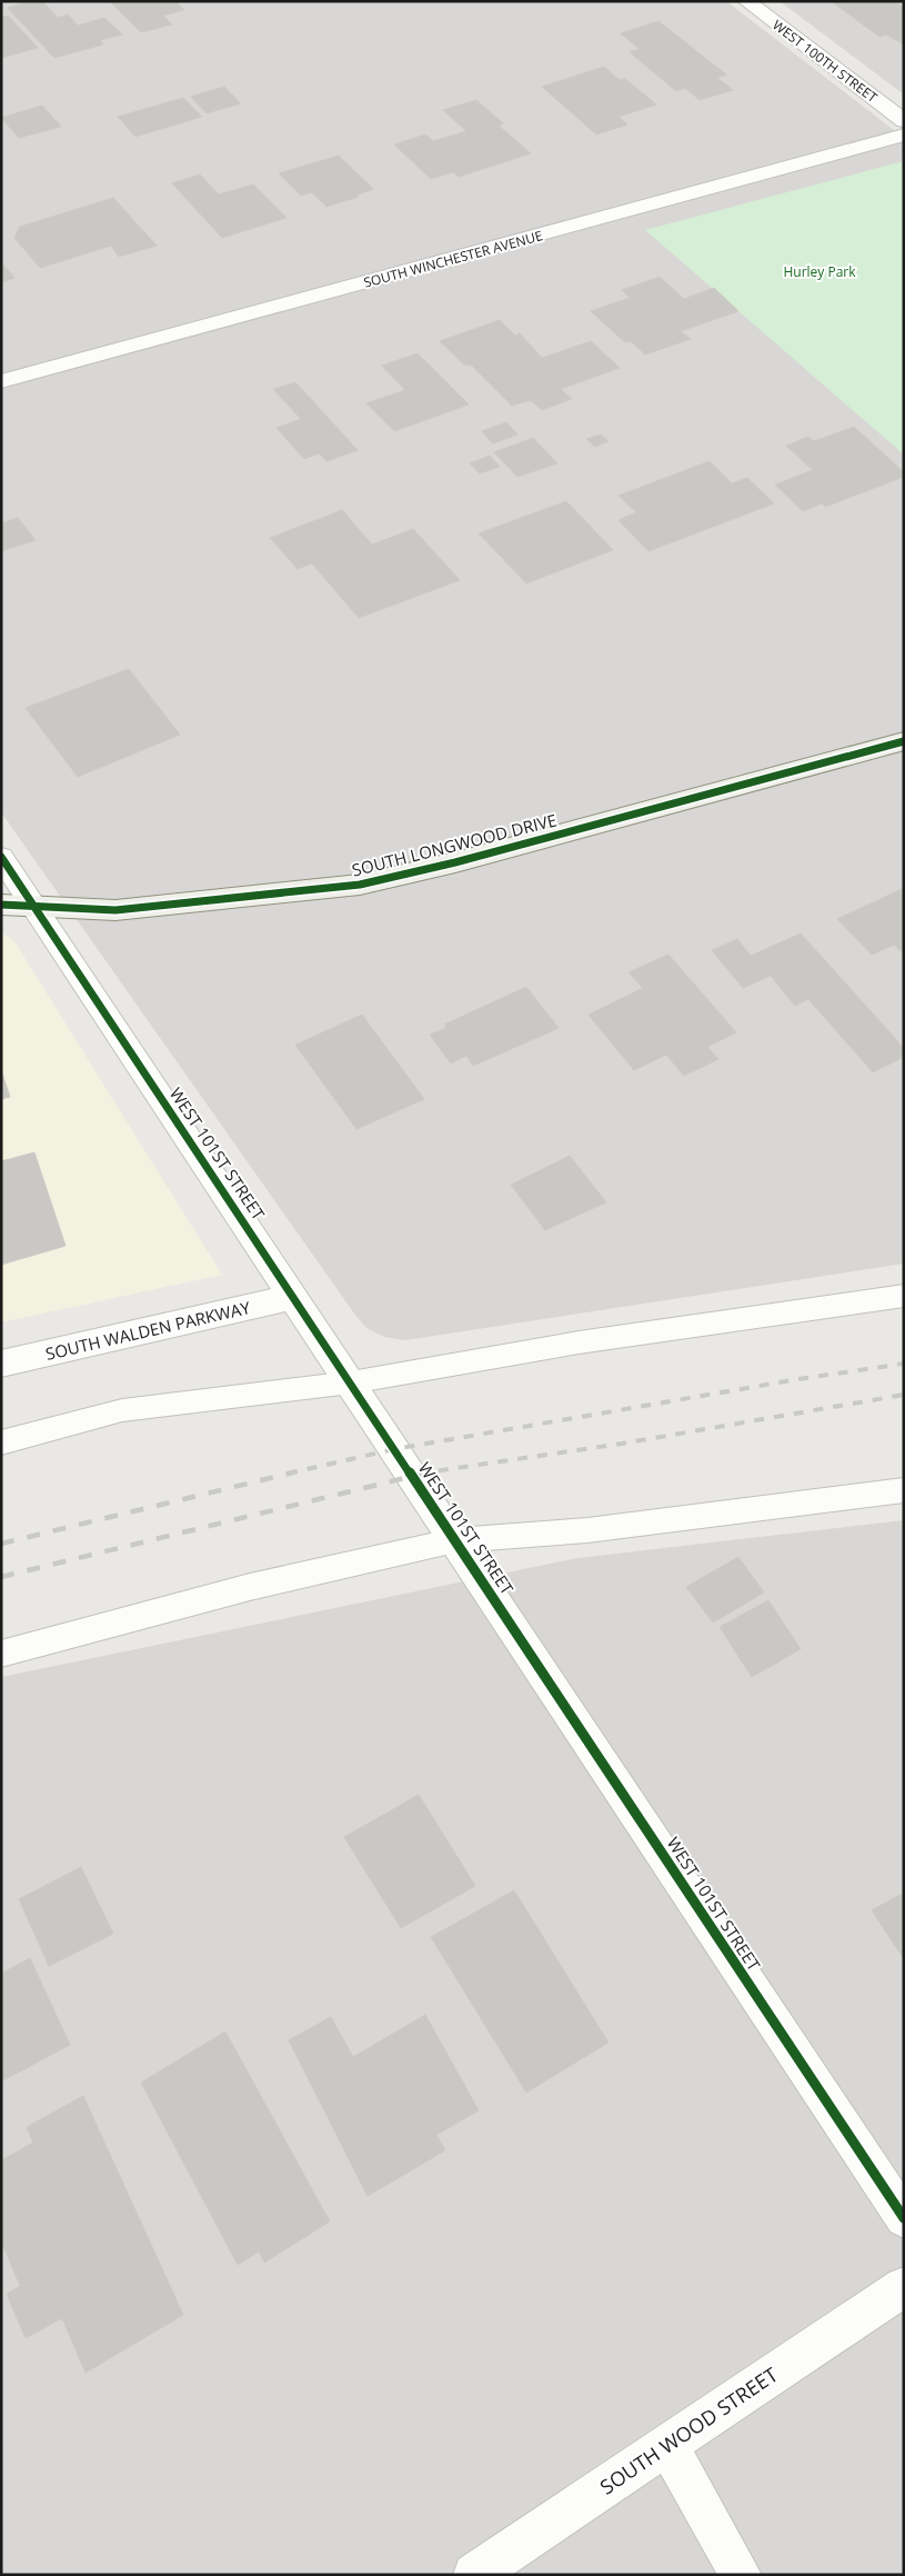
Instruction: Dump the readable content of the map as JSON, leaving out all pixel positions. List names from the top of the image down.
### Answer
{
  "streets": {
    "street": [
      "WEST 100TH STREET",
      "SOUTH WINCHESTER AVENUE",
      "SOUTH LONGWOOD DRIVE",
      "WEST 101ST STREET",
      "SOUTH WALDEN PARKWAY",
      "SOUTH WOOD STREET"
    ]
  },
  "crossings": [
    ["SOUTH LONGWOOD DRIVE", "WEST 101ST STREET"],
    ["WEST 101ST STREET", "SOUTH WALDEN PARKWAY"]
  ],
  "parks": ["Hurley Park"]
}
